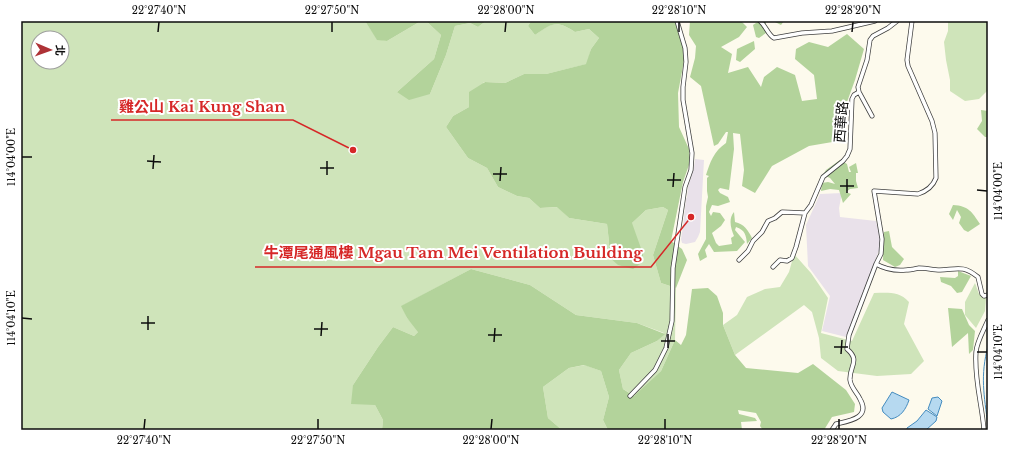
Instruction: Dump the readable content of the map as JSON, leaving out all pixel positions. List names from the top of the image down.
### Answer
{
  "streets": {
    "street": ["西華路"]
  },
  "places": ["雞公山 Kai Kung Shan", "牛潭尾通風樓 Mgau Tam Mei Ventilation Building"],
  "north": "right",
  "coordinates": [
    "22°27'40\"N",
    "22°27'50\"N",
    "22°28'00\"N",
    "22°28'10\"N",
    "22°28'20\"N",
    "114°04'00\"E",
    "114°04'10\"E"
  ]
}
